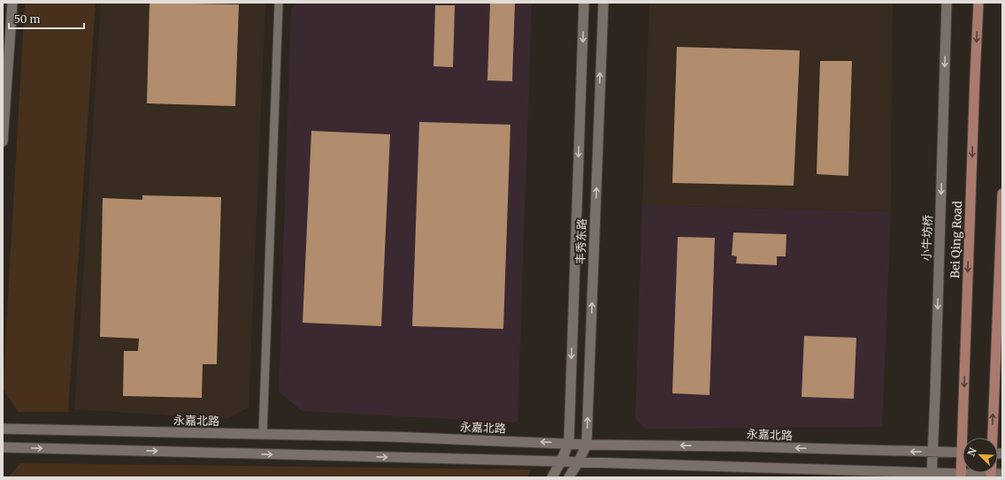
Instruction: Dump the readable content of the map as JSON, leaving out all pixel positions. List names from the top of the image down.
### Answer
{
  "streets": {
    "main road": ["Bei Qing Road"],
    "street": ["小牛坊桥", "丰秀东路", "永嘉北路"]
  },
  "crossings": [
    ["小牛坊桥", "永嘉北路"],
    ["丰秀东路", "永嘉北路"]
  ],
  "one_way": ["小牛坊桥"],
  "scale_bar": "50 m",
  "north": "top left"
}
